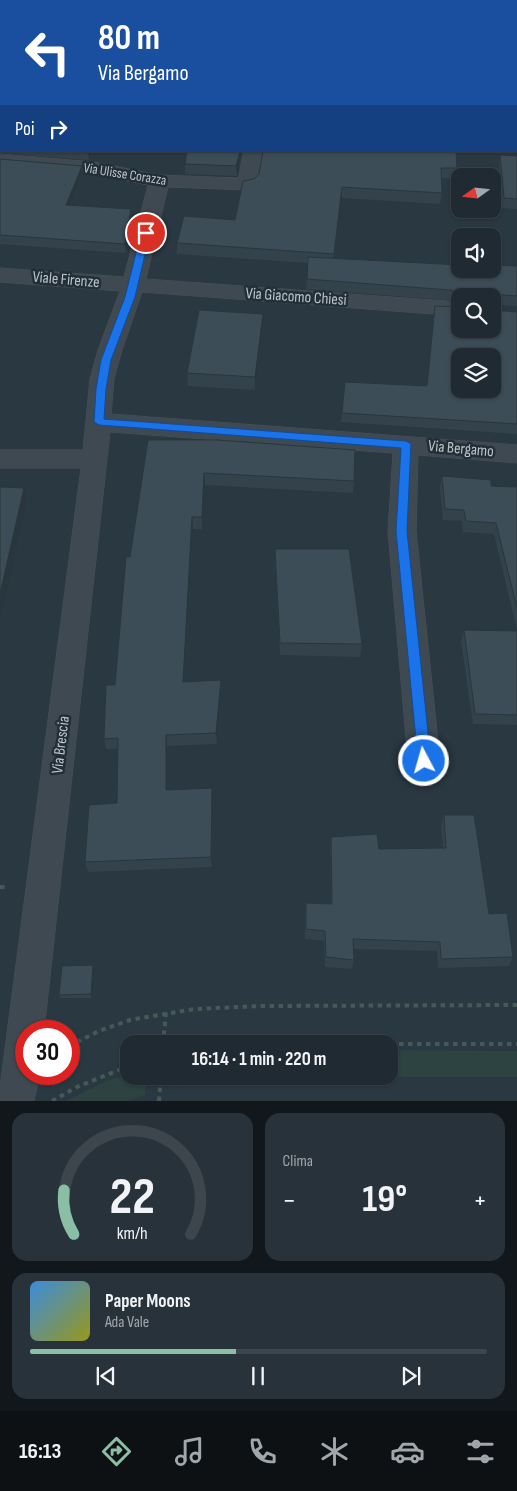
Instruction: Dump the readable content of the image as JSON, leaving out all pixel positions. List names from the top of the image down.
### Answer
{
  "streets": {
    "street": [
      "Via Ulisse Corazza",
      "Viale Firenze",
      "Via Giacomo Chiesi",
      "Via Bergamo",
      "Via Brescia"
    ]
  },
  "crossings": [
    ["Via Ulisse Corazza", "Via Brescia"],
    ["Viale Firenze", "Via Giacomo Chiesi"],
    ["Viale Firenze", "Via Brescia"],
    ["Via Giacomo Chiesi", "Via Brescia"],
    ["Via Bergamo", "Via Brescia"]
  ],
  "north": "left",
  "page": {
    "turn": ["80 m", "Via Bergamo"],
    "then": "Poi",
    "limit": "30",
    "trip": "16:14 · 1 min · 220 m",
    "tile": "Clima",
    "heat": ["−", "19°", "+"],
    "song": ["Paper Moons", "Ada Vale"],
    "tabs": "16:13",
    "gauge": ["22", "km/h"]
  }
}
